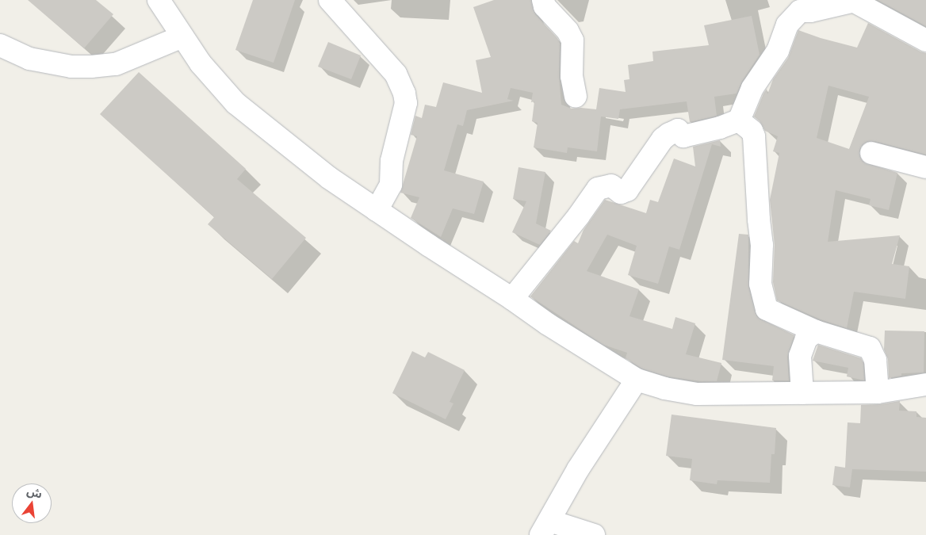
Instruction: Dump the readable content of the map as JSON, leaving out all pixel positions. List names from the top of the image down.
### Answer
{
  "north": "top"
}
